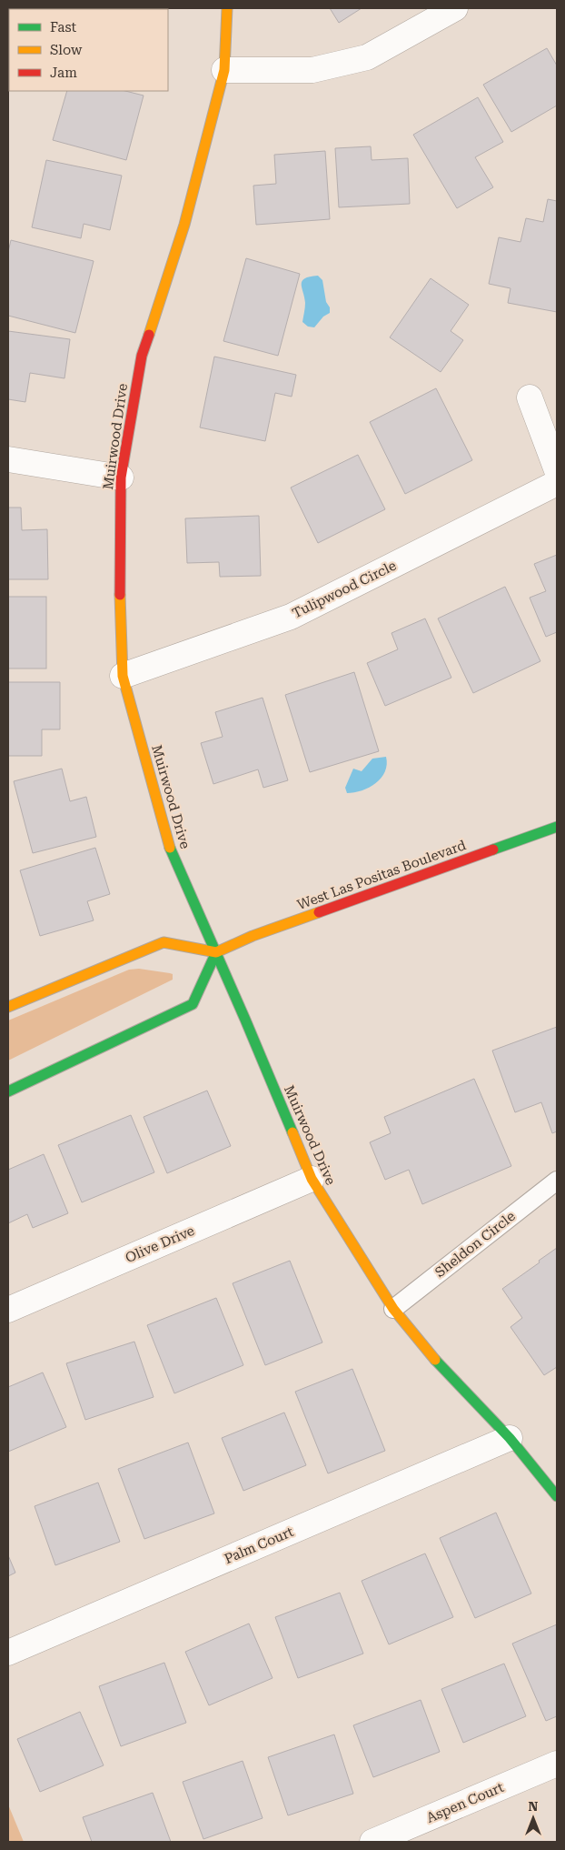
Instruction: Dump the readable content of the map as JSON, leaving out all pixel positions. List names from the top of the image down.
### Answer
{
  "streets": {
    "street": [
      "Muirwood Drive",
      "Tulipwood Circle",
      "West Las Positas Boulevard",
      "Olive Drive",
      "Palm Court",
      "Aspen Court"
    ],
    "lane": ["Sheldon Circle"]
  },
  "crossings": [
    ["Muirwood Drive", "Tulipwood Circle"],
    ["Muirwood Drive", "West Las Positas Boulevard"],
    ["Muirwood Drive", "Olive Drive"],
    ["Muirwood Drive", "Sheldon Circle"],
    ["Muirwood Drive", "Palm Court"]
  ],
  "legend": ["Fast", "Slow", "Jam"],
  "north": "top"
}
